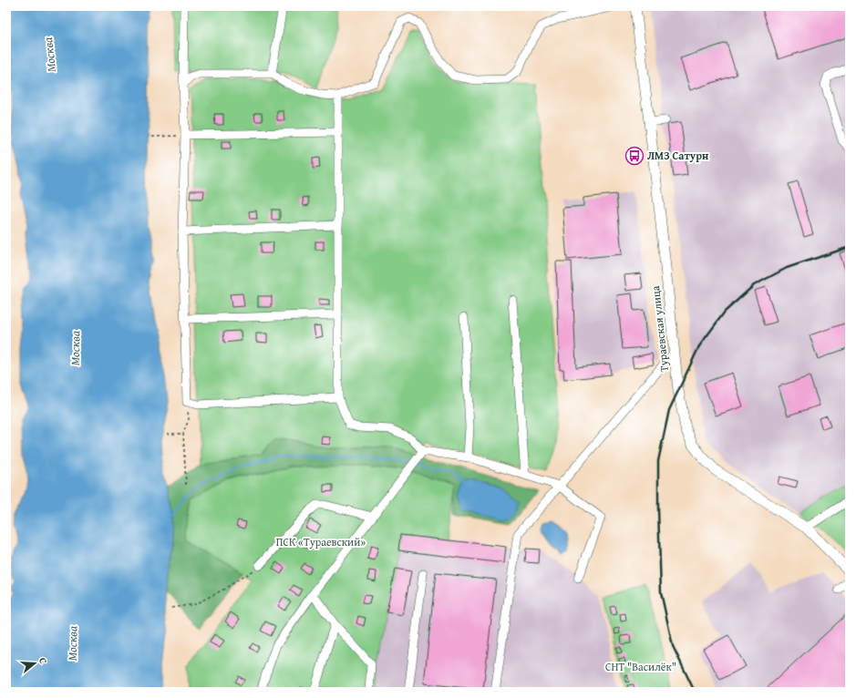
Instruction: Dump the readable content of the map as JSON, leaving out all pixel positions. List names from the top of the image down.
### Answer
{
  "streets": {
    "main road": ["Тураевская улица"]
  },
  "water": ["Москва"],
  "parks": ["ПСК «Тураевский»", "СНТ \"Василёк\""],
  "places": {
    "bus stop": ["ЛМЗ Сатурн"]
  },
  "north": "right"
}
